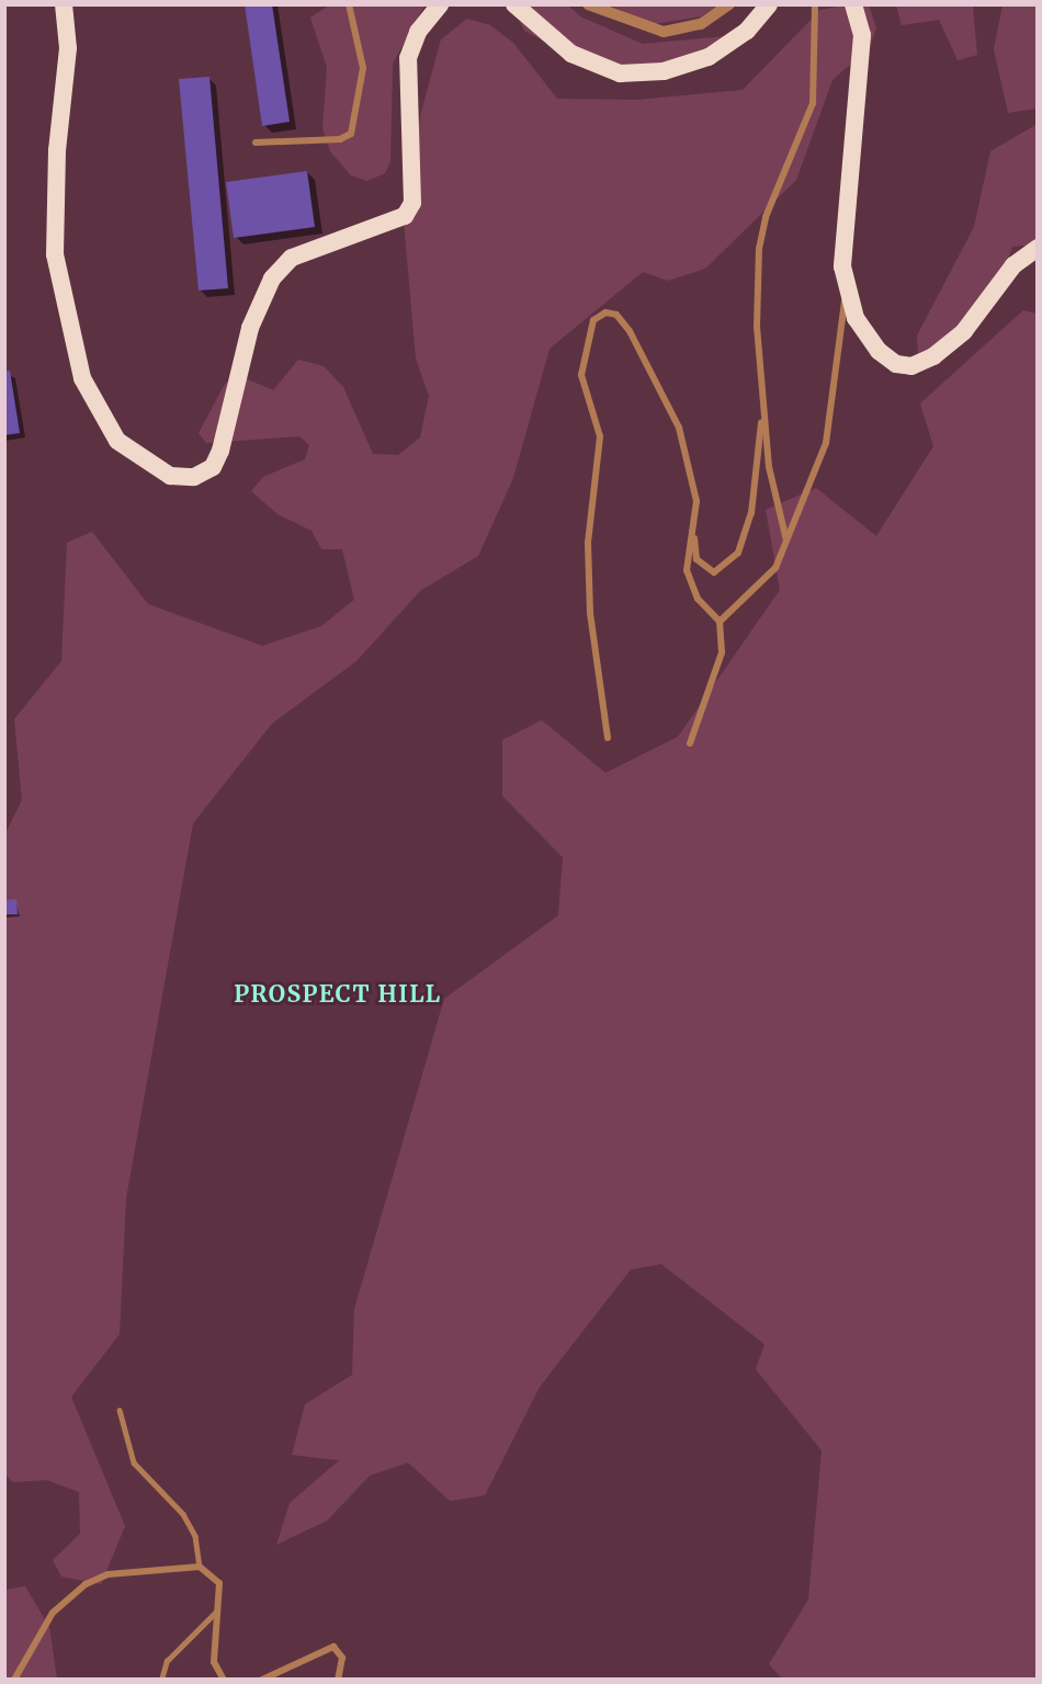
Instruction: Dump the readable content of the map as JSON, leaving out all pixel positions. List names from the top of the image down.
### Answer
{
  "districts": ["PROSPECT HILL"]
}
